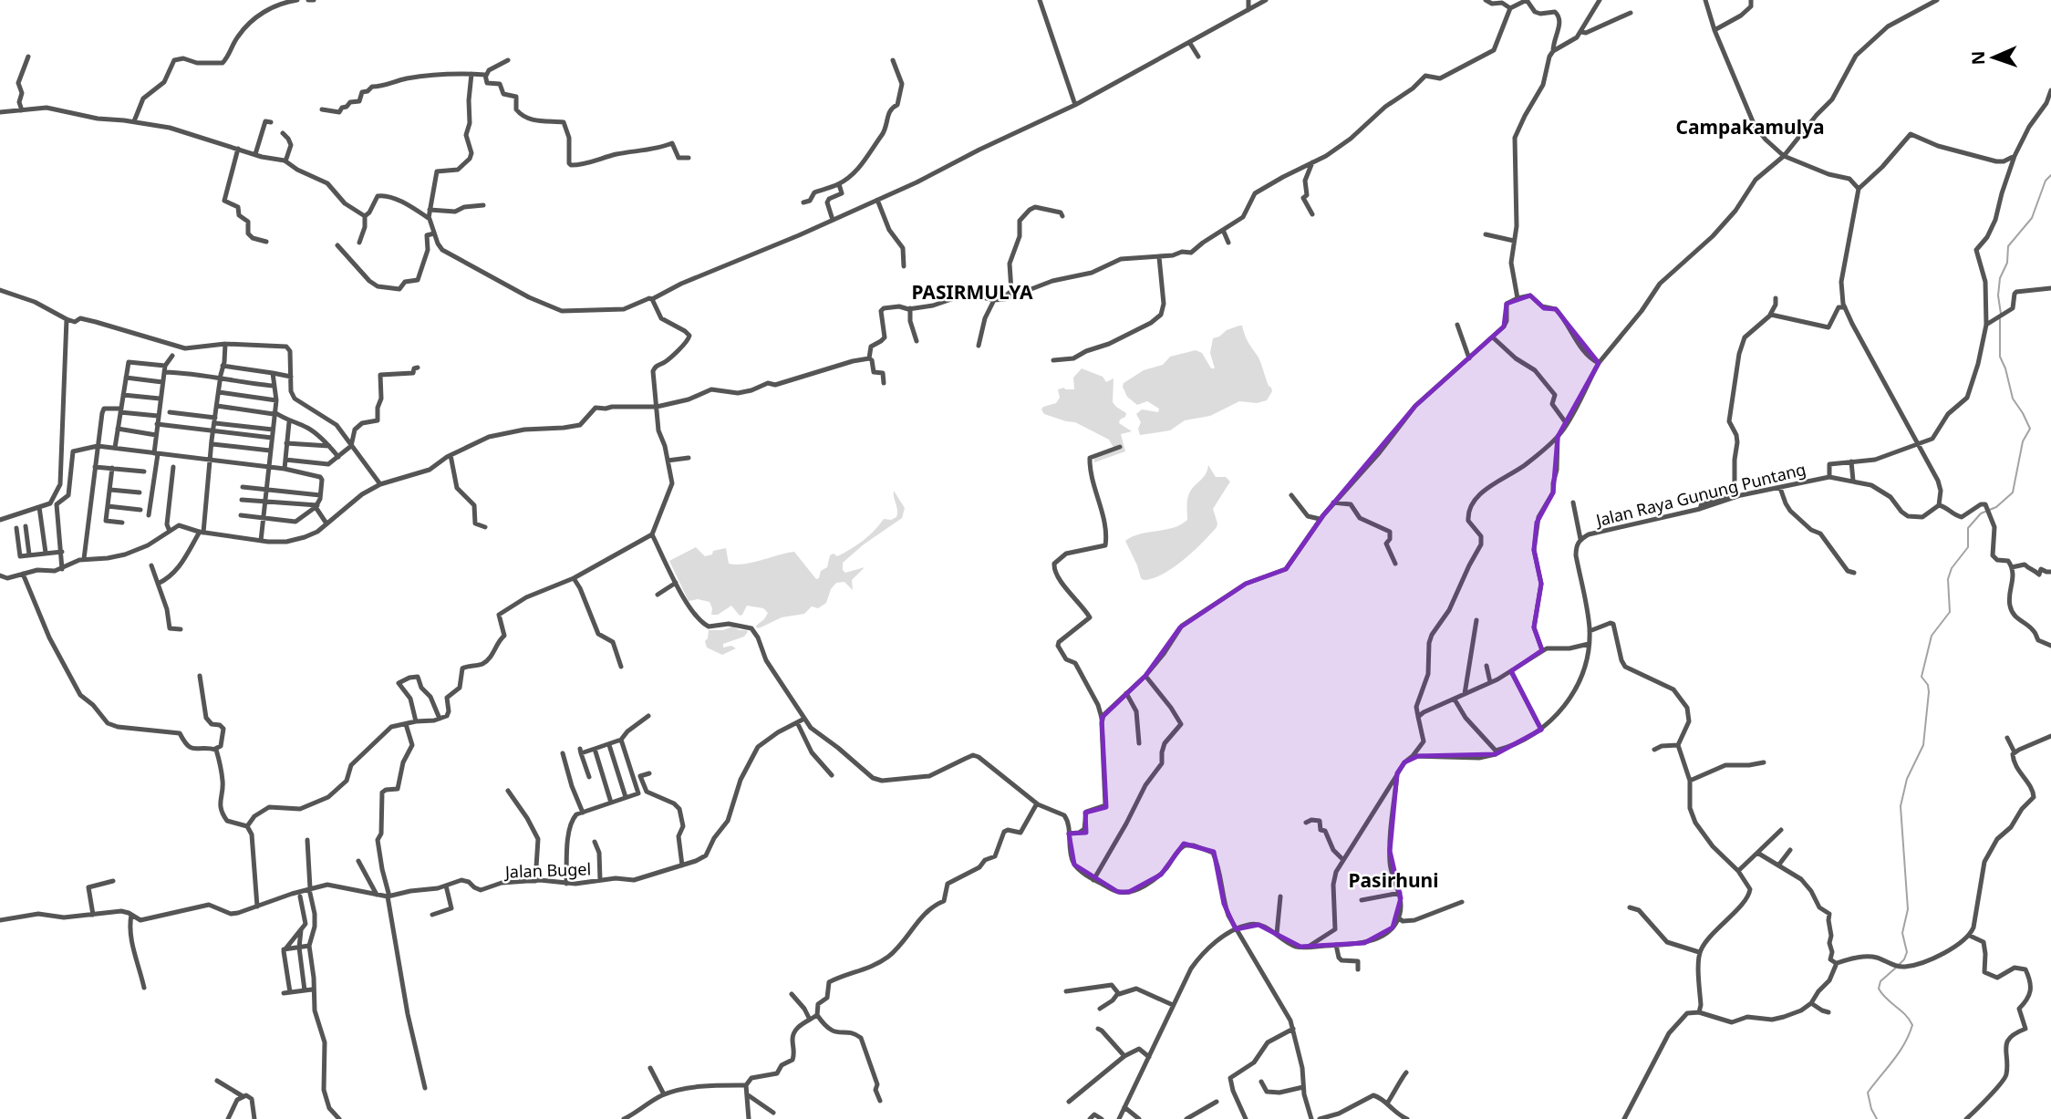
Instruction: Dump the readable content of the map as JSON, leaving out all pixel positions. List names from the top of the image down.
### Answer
{
  "streets": {
    "street": ["Jalan Raya Gunung Puntang", "Jalan Bugel"]
  },
  "districts": ["Campakamulya", "PASIRMULYA", "Pasirhuni"],
  "north": "left"
}
